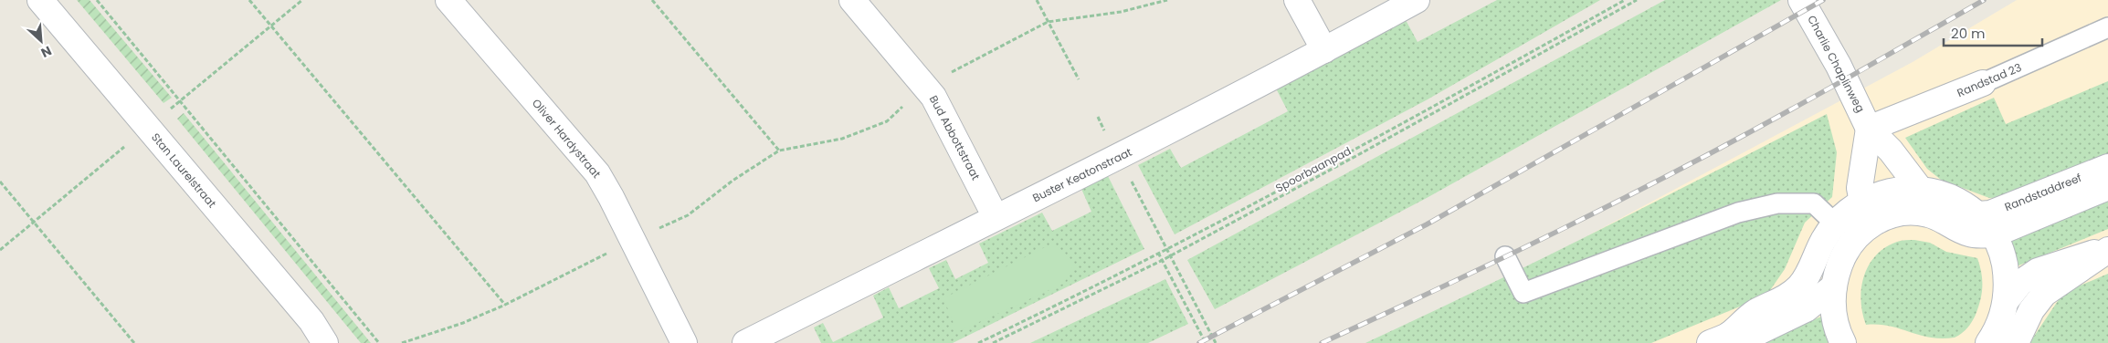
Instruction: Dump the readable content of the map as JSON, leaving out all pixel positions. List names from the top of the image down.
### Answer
{
  "streets": {
    "street": [
      "Charlie Chaplinweg",
      "Randstad 23",
      "Bud Abbottstraat",
      "Oliver Hardystraat",
      "Stan Laurelstraat",
      "Buster Keatonstraat",
      "Randstaddreef"
    ],
    "path": ["Spoorbaanpad"]
  },
  "crossings": [
    ["Charlie Chaplinweg", "Randstad 23"],
    ["Bud Abbottstraat", "Buster Keatonstraat"]
  ],
  "scale_bar": "20 m",
  "north": "bottom right"
}
